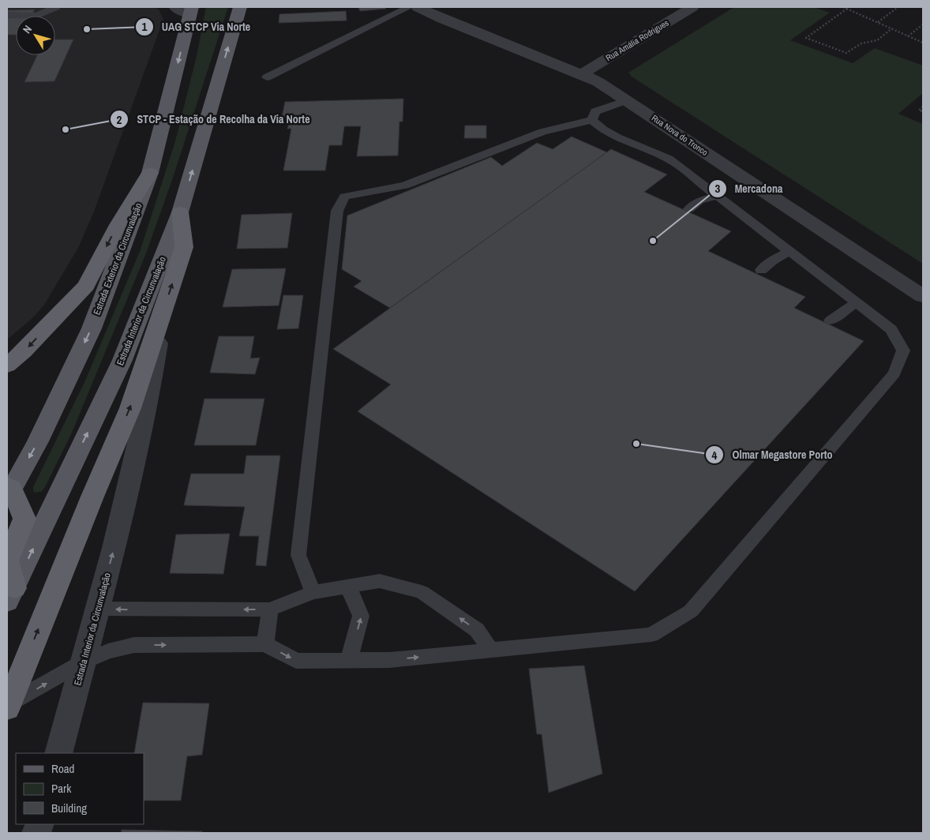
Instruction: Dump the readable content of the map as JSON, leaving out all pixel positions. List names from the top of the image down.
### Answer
{
  "streets": {
    "main road": ["Estrada Exterior da Circunvalação", "Estrada Interior da Circunvalação"],
    "street": ["Rua Amália Rodrigues", "Rua Nova do Tronco"]
  },
  "crossings": [
    ["Rua Amália Rodrigues", "Rua Nova do Tronco"]
  ],
  "one_way": ["Estrada Exterior da Circunvalação", "Estrada Interior da Circunvalação"],
  "places": [
    "UAG STCP Via Norte",
    "STCP - Estação de Recolha da Via Norte",
    "Mercadona",
    "Olmar Megastore Porto"
  ],
  "legend": ["Road", "Park", "Building"],
  "north": "top left"
}
